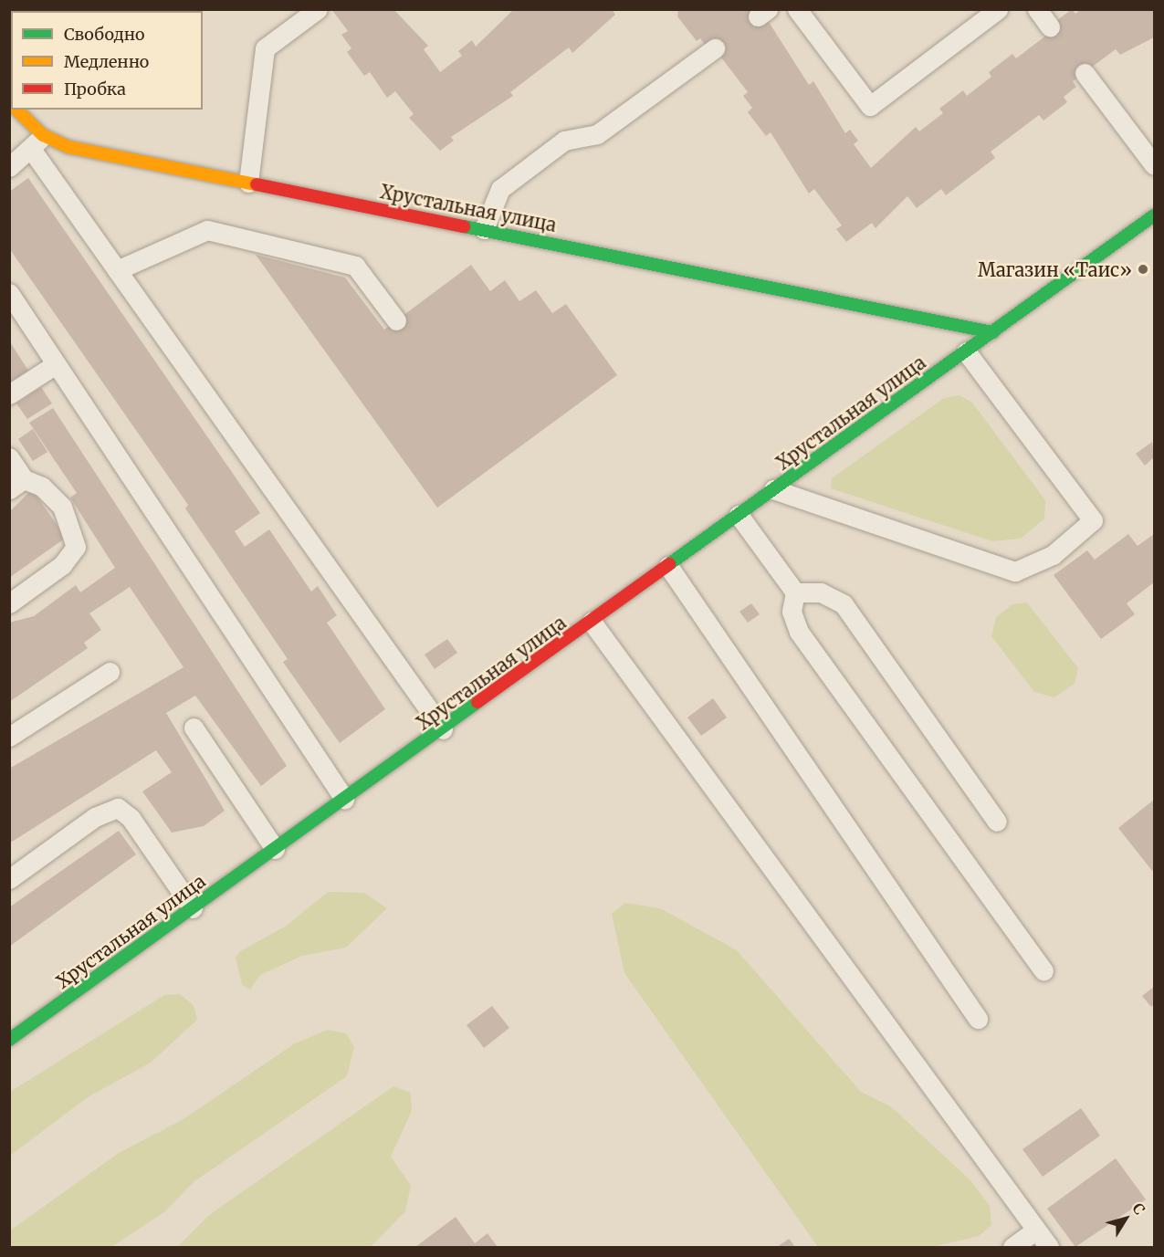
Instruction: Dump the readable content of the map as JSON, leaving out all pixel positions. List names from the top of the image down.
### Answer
{
  "streets": {
    "street": ["Хрустальная улица"]
  },
  "places": ["Магазин «Таис»"],
  "legend": ["Свободно", "Медленно", "Пробка"],
  "north": "top right"
}
